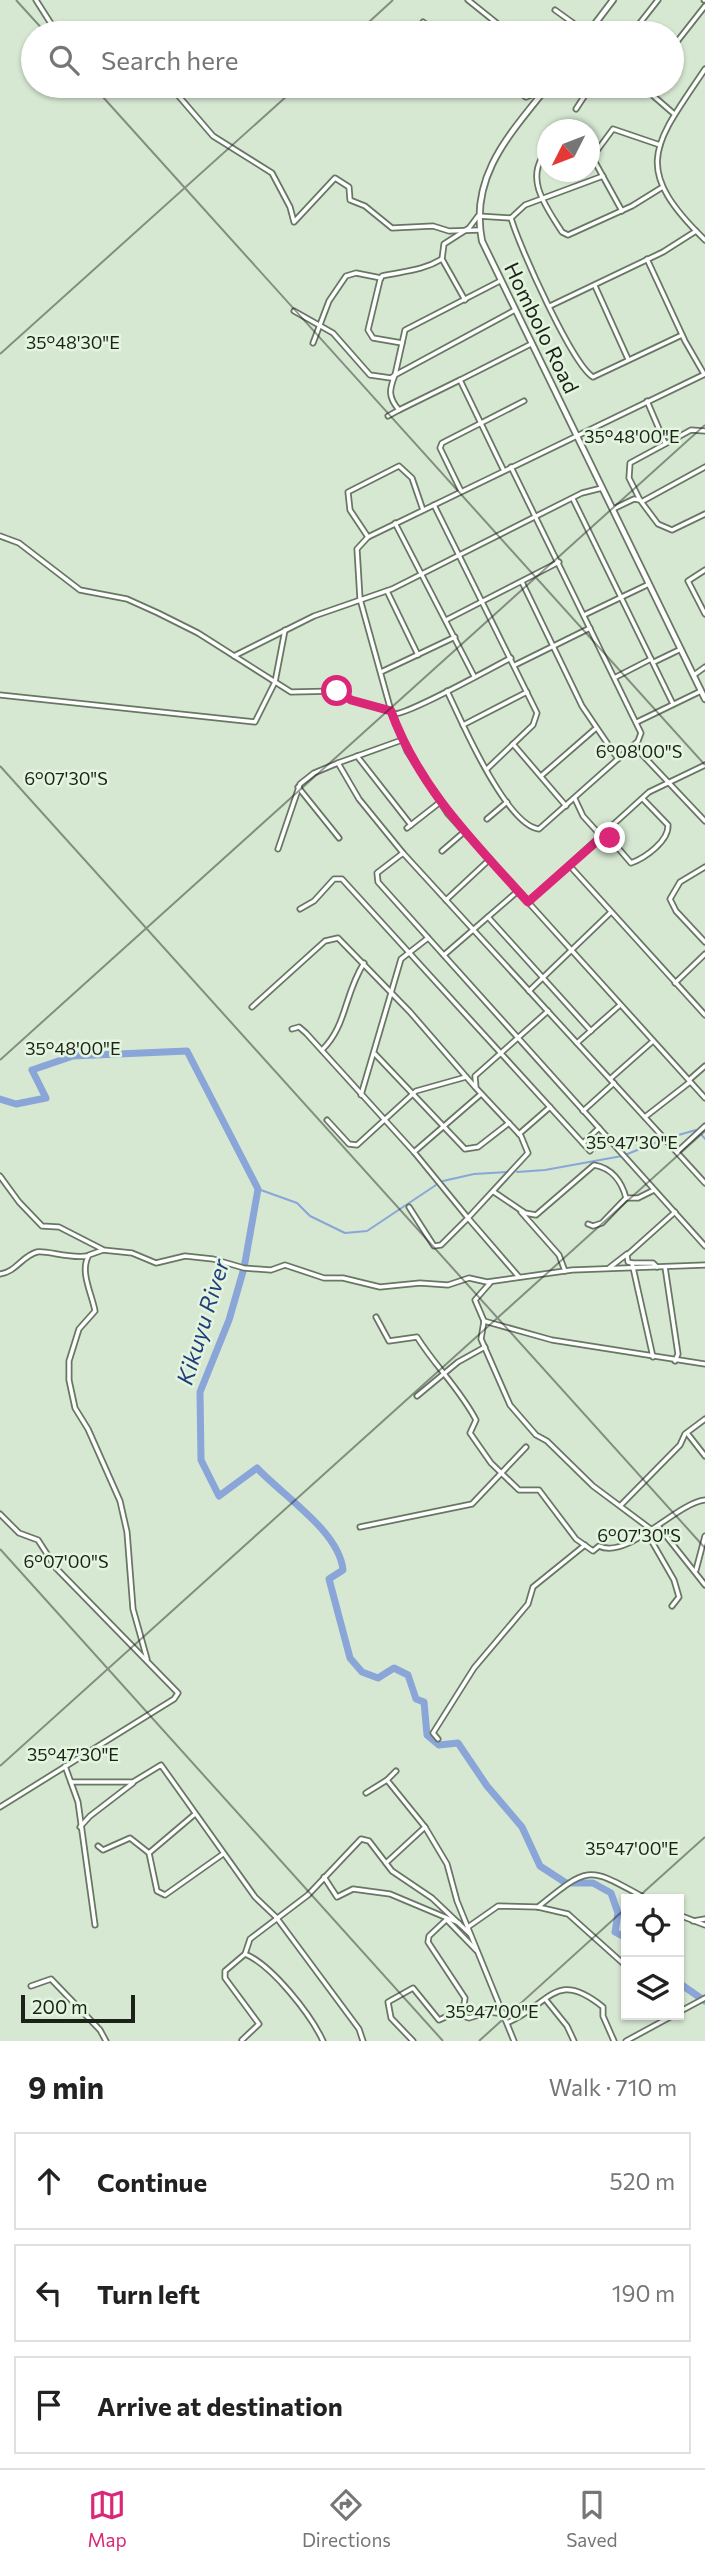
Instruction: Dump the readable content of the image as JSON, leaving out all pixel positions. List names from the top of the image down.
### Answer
{
  "streets": {
    "street": ["Hombolo Road"]
  },
  "water": ["Kikuyu River"],
  "scale_bar": "200 m",
  "north": "bottom left",
  "page": {
    "search": "Search here",
    "scale": "200 m",
    "heading": ["9 min", "Walk · 710 m"],
    "list": [
      ["Continue", "520 m"],
      ["Turn left", "190 m"],
      "Arrive at destination"
    ],
    "nav": ["Map", "Directions", "Saved"]
  },
  "coordinates": [
    "35°48'30\"E",
    "35°48'00\"E",
    "6°08'00\"S",
    "6°07'30\"S",
    "35°47'30\"E",
    "6°07'00\"S",
    "35°47'00\"E"
  ]
}
